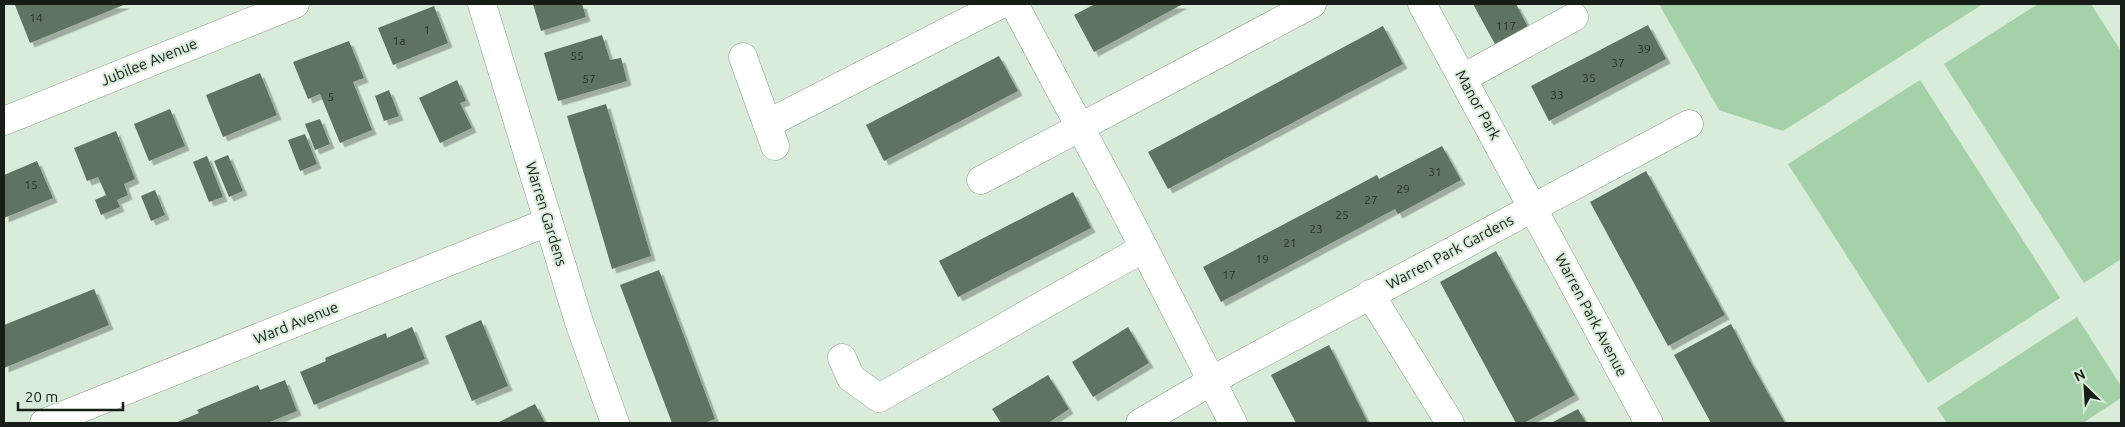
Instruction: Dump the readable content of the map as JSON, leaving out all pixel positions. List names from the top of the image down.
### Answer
{
  "streets": {
    "street": [
      "Jubilee Avenue",
      "Manor Park",
      "Warren Gardens",
      "Warren Park Gardens",
      "Warren Park Avenue",
      "Ward Avenue"
    ]
  },
  "crossings": [
    ["Manor Park", "Warren Park Gardens"],
    ["Manor Park", "Warren Park Avenue"],
    ["Warren Gardens", "Ward Avenue"],
    ["Warren Park Gardens", "Warren Park Avenue"]
  ],
  "house_numbers": [
    "14",
    "117",
    "1",
    "1a",
    "39",
    "55",
    "37",
    "35",
    "57",
    "33",
    "5",
    "31",
    "15",
    "29",
    "27",
    "25",
    "23",
    "21",
    "19",
    "17"
  ],
  "scale_bar": "20 m",
  "north": "top left"
}
